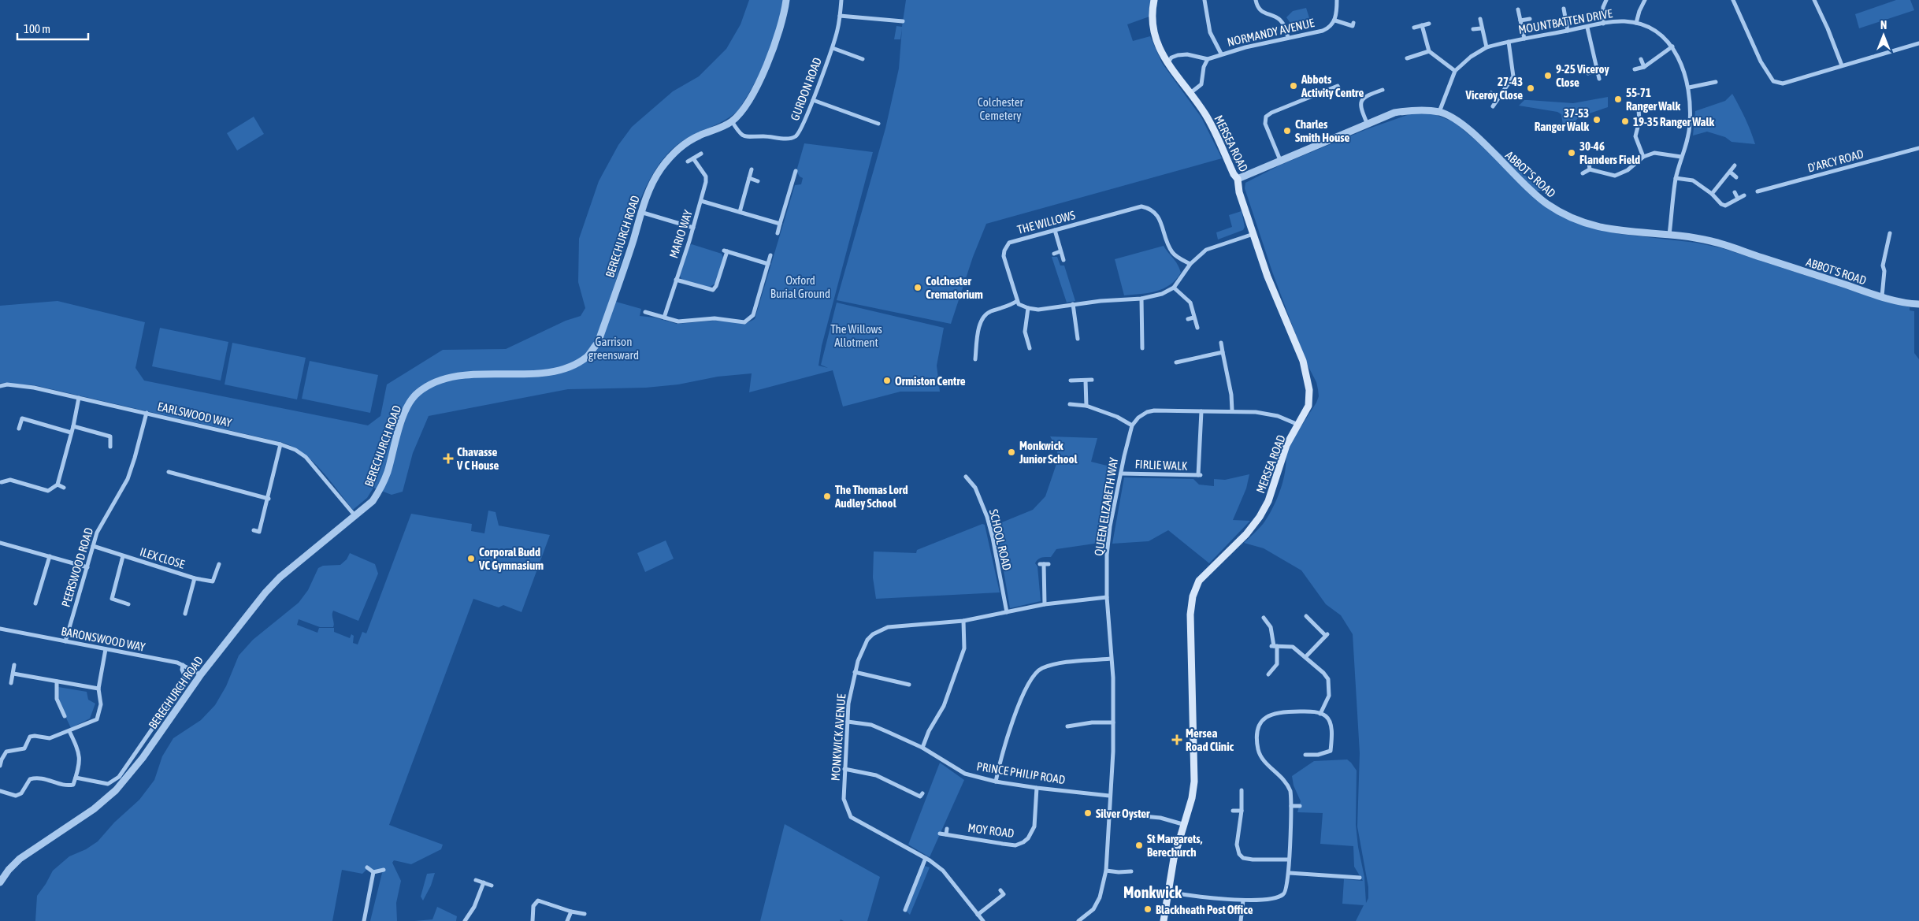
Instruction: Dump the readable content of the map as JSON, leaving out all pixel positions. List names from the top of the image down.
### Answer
{
  "streets": {
    "main road": ["MERSEA ROAD"],
    "street": [
      "MOUNTBATTEN DRIVE",
      "NORMANDY AVENUE",
      "GURDON ROAD",
      "D'ARCY ROAD",
      "ABBOT'S ROAD",
      "THE WILLOWS",
      "MARIO WAY",
      "BERECHURCH ROAD",
      "EARLSWOOD WAY",
      "FIRLIE WALK",
      "QUEEN ELIZABETH WAY",
      "SCHOOL ROAD",
      "ILEX CLOSE",
      "PEERSWOOD ROAD",
      "BARONSWOOD WAY",
      "MONKWICK AVENUE",
      "PRINCE PHILIP ROAD",
      "MOY ROAD"
    ]
  },
  "crossings": [
    ["MOUNTBATTEN DRIVE", "ABBOT'S ROAD"],
    ["GURDON ROAD", "BERECHURCH ROAD"],
    ["MERSEA ROAD", "ABBOT'S ROAD"],
    ["BERECHURCH ROAD", "EARLSWOOD WAY"],
    ["BERECHURCH ROAD", "BARONSWOOD WAY"],
    ["EARLSWOOD WAY", "PEERSWOOD ROAD"],
    ["FIRLIE WALK", "QUEEN ELIZABETH WAY"],
    ["QUEEN ELIZABETH WAY", "MONKWICK AVENUE"],
    ["QUEEN ELIZABETH WAY", "PRINCE PHILIP ROAD"],
    ["SCHOOL ROAD", "MONKWICK AVENUE"],
    ["ILEX CLOSE", "PEERSWOOD ROAD"],
    ["PEERSWOOD ROAD", "BARONSWOOD WAY"],
    ["MONKWICK AVENUE", "PRINCE PHILIP ROAD"],
    ["PRINCE PHILIP ROAD", "MOY ROAD"]
  ],
  "districts": ["Monkwick"],
  "parks": [
    "Colchester Cemetery",
    "Oxford Burial Ground",
    "The Willows Allotment",
    "Garrison greensward"
  ],
  "places": {
    "other": [
      "9-25 Viceroy Close",
      "Abbots Activity Centre",
      "27-43 Viceroy Close",
      "55-71 Ranger Walk",
      "37-53 Ranger Walk",
      "19-35 Ranger Walk",
      "Charles Smith House",
      "30-46 Flanders Field",
      "Colchester Crematorium",
      "Ormiston Centre",
      "Monkwick Junior School",
      "The Thomas Lord Audley School",
      "Corporal Budd VC Gymnasium",
      "Silver Oyster",
      "St Margarets, Berechurch",
      "Blackheath Post Office"
    ],
    "health": ["Chavasse V C House", "Mersea Road Clinic"]
  },
  "scale_bar": "100 m",
  "north": "top"
}
